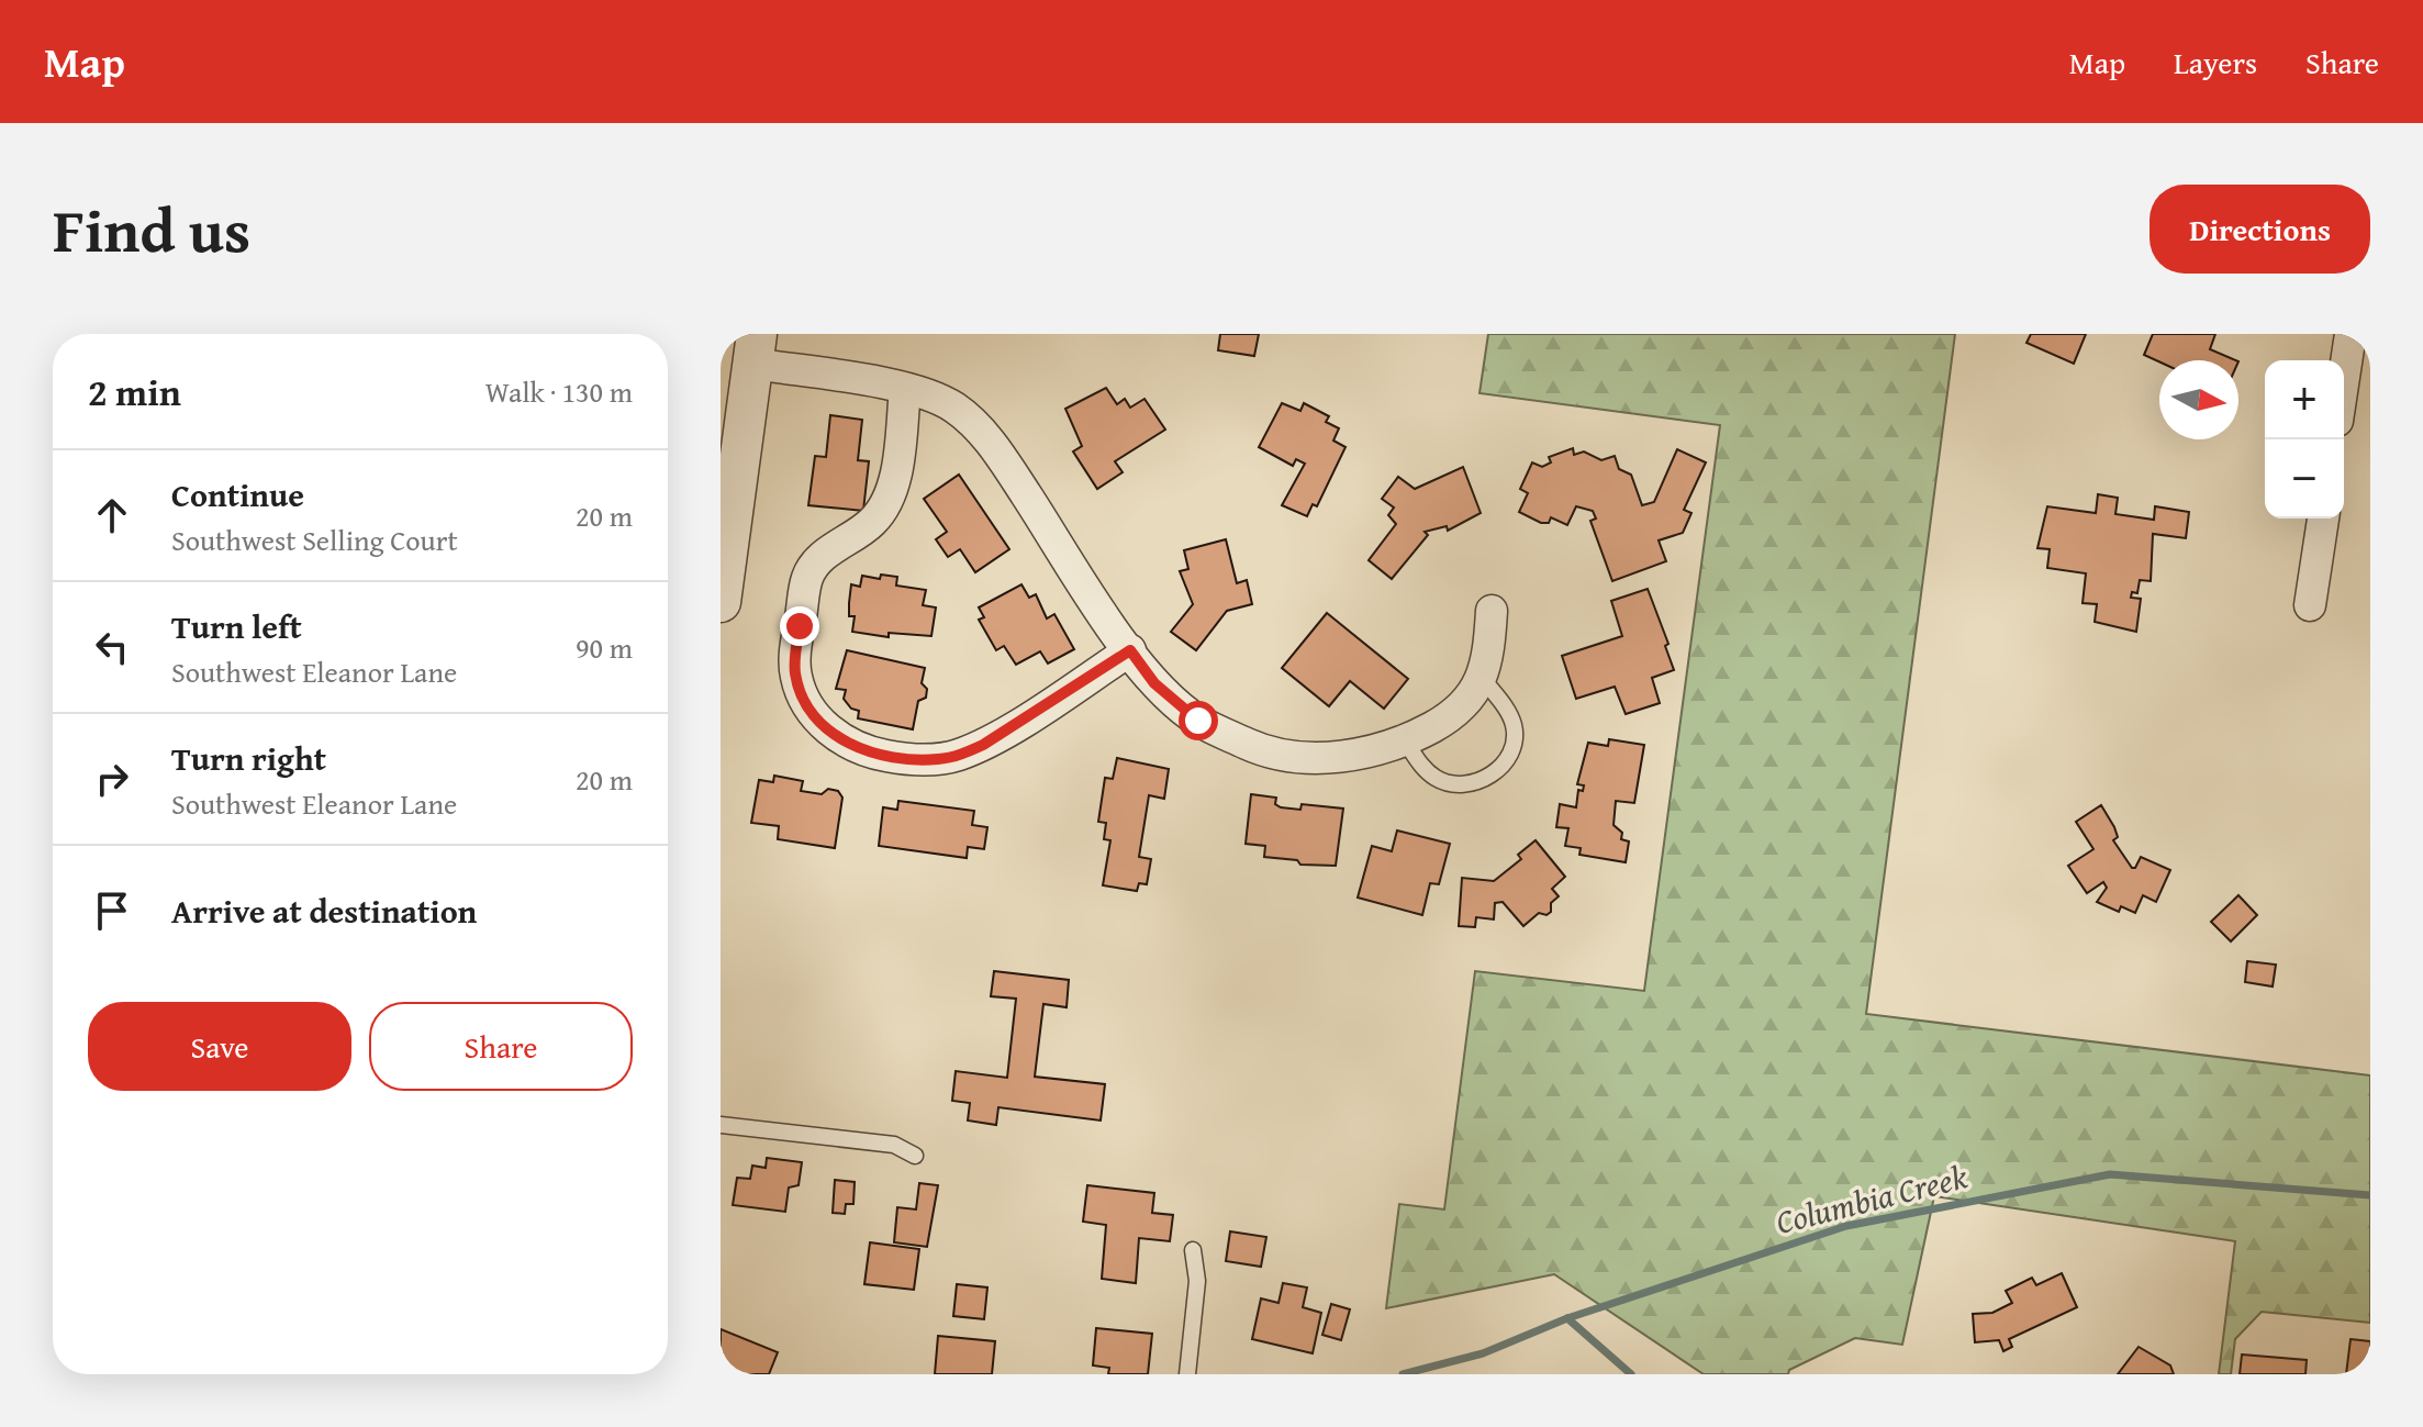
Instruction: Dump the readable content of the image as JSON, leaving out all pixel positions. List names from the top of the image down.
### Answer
{
  "water": ["Columbia Creek"],
  "north": "right",
  "page": {
    "header": "Map",
    "nav": ["Map", "Layers", "Share"],
    "title": "Find us",
    "buttons": [
      "Directions",
      ["Save", "Share"]
    ],
    "heading": ["2 min", "Walk · 130 m"],
    "map_buttons": ["+", "−"],
    "list": [
      ["Continue", "Southwest Selling Court", "20 m"],
      ["Turn left", "Southwest Eleanor Lane", "90 m"],
      ["Turn right", "Southwest Eleanor Lane", "20 m"],
      "Arrive at destination"
    ]
  }
}
